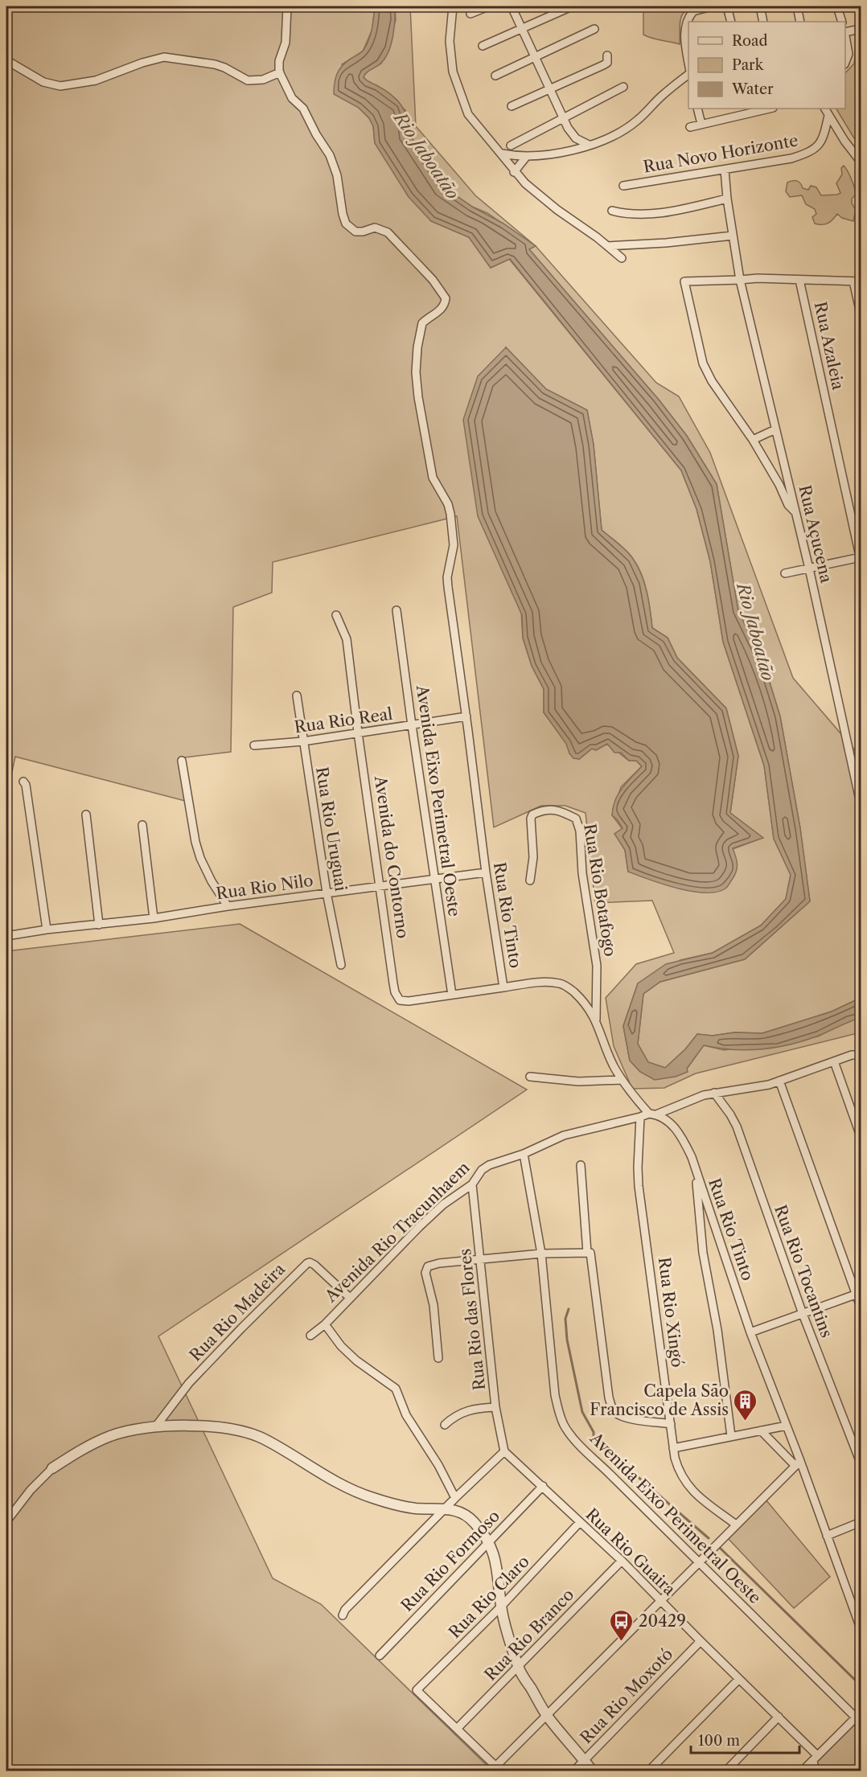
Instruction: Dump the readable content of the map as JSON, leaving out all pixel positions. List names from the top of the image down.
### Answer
{
  "streets": {
    "street": [
      "Rua Novo Horizonte",
      "Rua Azaleia",
      "Rua Açucena",
      "Rua Rio Real",
      "Avenida Eixo Perimetral Oeste",
      "Rua Rio Uruguai",
      "Avenida do Contorno",
      "Rua Rio Nilo",
      "Rua Rio Botafogo",
      "Rua Rio Tinto",
      "Avenida Rio Tracunhaem",
      "Rua Rio Tocantins",
      "Rua Rio Madeira",
      "Rua Rio Xingó",
      "Rua Rio das Flores",
      "Rua Rio Guaira",
      "Rua Rio Formoso",
      "Rua Rio Claro",
      "Rua Rio Branco",
      "Rua Rio Moxotó"
    ]
  },
  "crossings": [
    ["Rua Novo Horizonte", "Rua Açucena"],
    ["Rua Rio Real", "Avenida Eixo Perimetral Oeste"],
    ["Rua Rio Real", "Rua Rio Uruguai"],
    ["Rua Rio Real", "Avenida do Contorno"],
    ["Rua Rio Real", "Rua Rio Tinto"],
    ["Avenida Eixo Perimetral Oeste", "Avenida do Contorno"],
    ["Avenida Eixo Perimetral Oeste", "Rua Rio Nilo"],
    ["Avenida Eixo Perimetral Oeste", "Avenida Rio Tracunhaem"],
    ["Avenida Eixo Perimetral Oeste", "Rua Rio Xingó"],
    ["Rua Rio Uruguai", "Rua Rio Nilo"],
    ["Avenida do Contorno", "Rua Rio Nilo"],
    ["Avenida do Contorno", "Rua Rio Tinto"],
    ["Rua Rio Nilo", "Rua Rio Tinto"],
    ["Rua Rio Botafogo", "Rua Rio Tinto"],
    ["Avenida Rio Tracunhaem", "Rua Rio Madeira"],
    ["Avenida Rio Tracunhaem", "Rua Rio Xingó"],
    ["Avenida Rio Tracunhaem", "Rua Rio das Flores"],
    ["Rua Rio das Flores", "Rua Rio Guaira"],
    ["Rua Rio Guaira", "Rua Rio Formoso"],
    ["Rua Rio Guaira", "Rua Rio Claro"],
    ["Rua Rio Guaira", "Rua Rio Branco"],
    ["Rua Rio Guaira", "Rua Rio Moxotó"],
    ["Rua Rio Claro", "Rua Rio Branco"]
  ],
  "water": ["Rio Jaboatão"],
  "places": {
    "building": ["Capela São Francisco de Assis"],
    "bus stop": ["20429"]
  },
  "legend": ["Road", "Park", "Water"],
  "scale_bar": "100 m"
}
